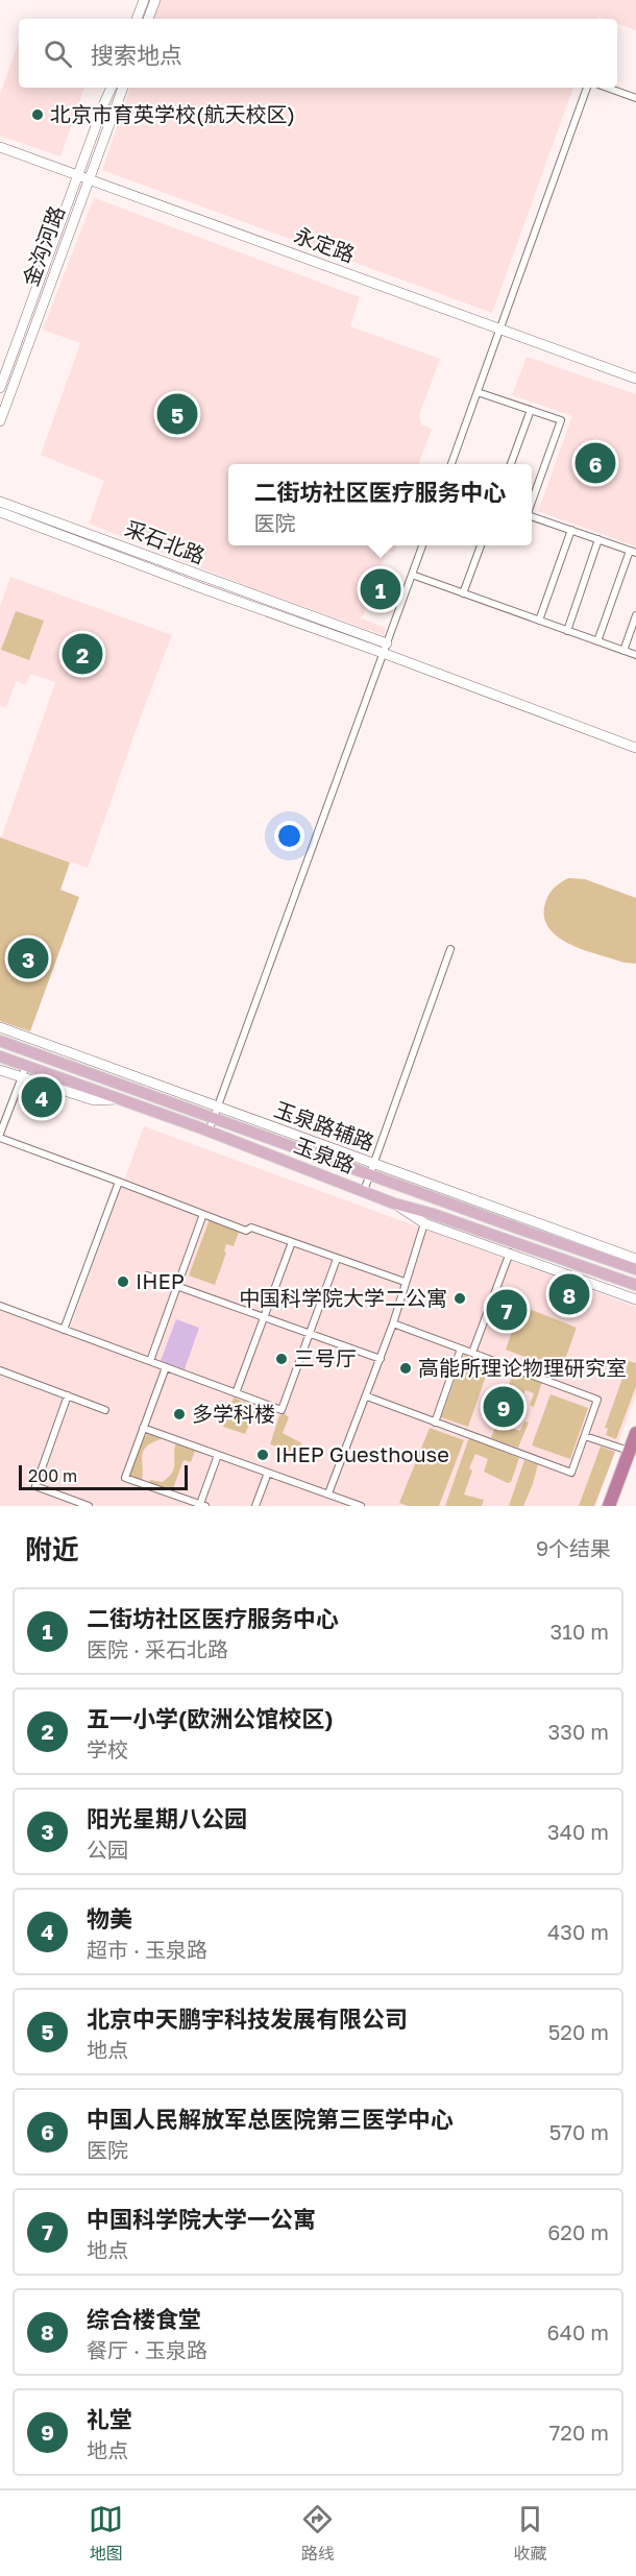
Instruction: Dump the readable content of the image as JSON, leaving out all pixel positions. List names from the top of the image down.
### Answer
{
  "streets": {
    "main road": ["玉泉路"],
    "street": [
      "永定路",
      "金沟河路",
      "采石北路",
      "玉泉路辅路"
    ]
  },
  "crossings": [
    ["永定路", "金沟河路"],
    ["玉泉路辅路", "玉泉路"]
  ],
  "places": [
    "北京市育英学校(航天校区)",
    "IHEP",
    "中国科学院大学二公寓",
    "三号厅",
    "高能所理论物理研究室",
    "多学科楼",
    "IHEP Guesthouse"
  ],
  "scale_bar": "200 m",
  "page": {
    "search": "搜索地点",
    "pins": [
      "5",
      "6",
      "1",
      "2",
      "3",
      "4",
      "8",
      "7",
      "9"
    ],
    "popup": ["二街坊社区医疗服务中心", "医院"],
    "scale": "200 m",
    "heading": ["附近", "9个结果"],
    "list": [
      {
        "mark": "1",
        "name": "二街坊社区医疗服务中心",
        "note": "医院 · 采石北路",
        "value": "310 m"
      },
      {
        "mark": "2",
        "name": "五一小学(欧洲公馆校区)",
        "note": "学校",
        "value": "330 m"
      },
      {
        "mark": "3",
        "name": "阳光星期八公园",
        "note": "公园",
        "value": "340 m"
      },
      {
        "mark": "4",
        "name": "物美",
        "note": "超市 · 玉泉路",
        "value": "430 m"
      },
      {
        "mark": "5",
        "name": "北京中天鹏宇科技发展有限公司",
        "note": "地点",
        "value": "520 m"
      },
      {
        "mark": "6",
        "name": "中国人民解放军总医院第三医学中心",
        "note": "医院",
        "value": "570 m"
      },
      {
        "mark": "7",
        "name": "中国科学院大学一公寓",
        "note": "地点",
        "value": "620 m"
      },
      {
        "mark": "8",
        "name": "综合楼食堂",
        "note": "餐厅 · 玉泉路",
        "value": "640 m"
      },
      {
        "mark": "9",
        "name": "礼堂",
        "note": "地点",
        "value": "720 m"
      }
    ],
    "nav": ["地图", "路线", "收藏"]
  }
}
